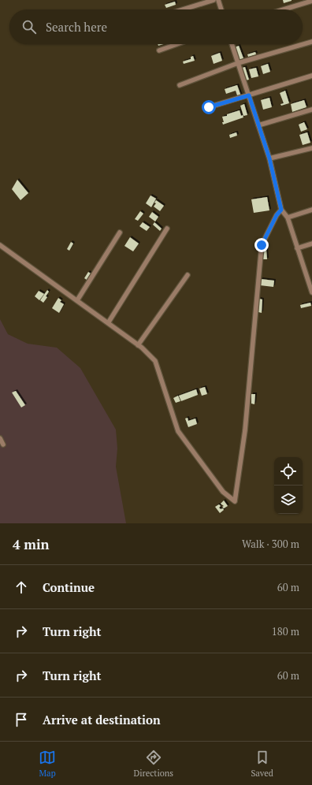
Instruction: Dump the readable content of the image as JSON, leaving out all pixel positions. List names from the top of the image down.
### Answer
{
  "page": {
    "search": "Search here",
    "heading": ["4 min", "Walk · 300 m"],
    "list": [
      ["Continue", "60 m"],
      ["Turn right", "180 m"],
      ["Turn right", "60 m"],
      "Arrive at destination"
    ],
    "nav": ["Map", "Directions", "Saved"]
  }
}
